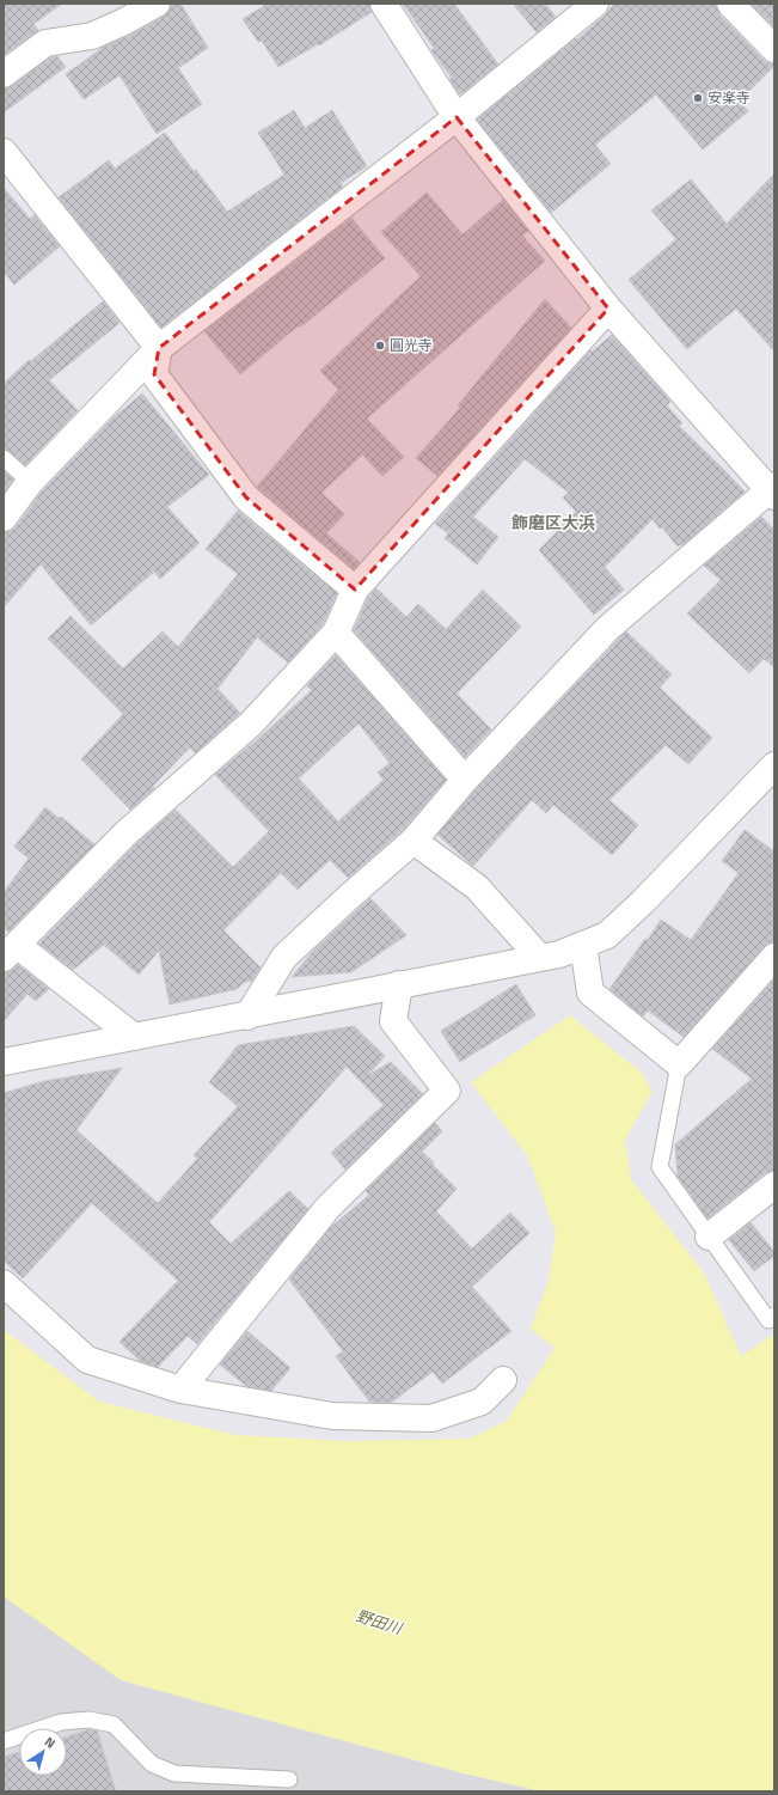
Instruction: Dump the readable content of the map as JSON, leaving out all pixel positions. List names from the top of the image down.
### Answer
{
  "districts": ["飾磨区大浜"],
  "water": ["野田川"],
  "places": ["安楽寺", "圓光寺"],
  "north": "top right"
}
